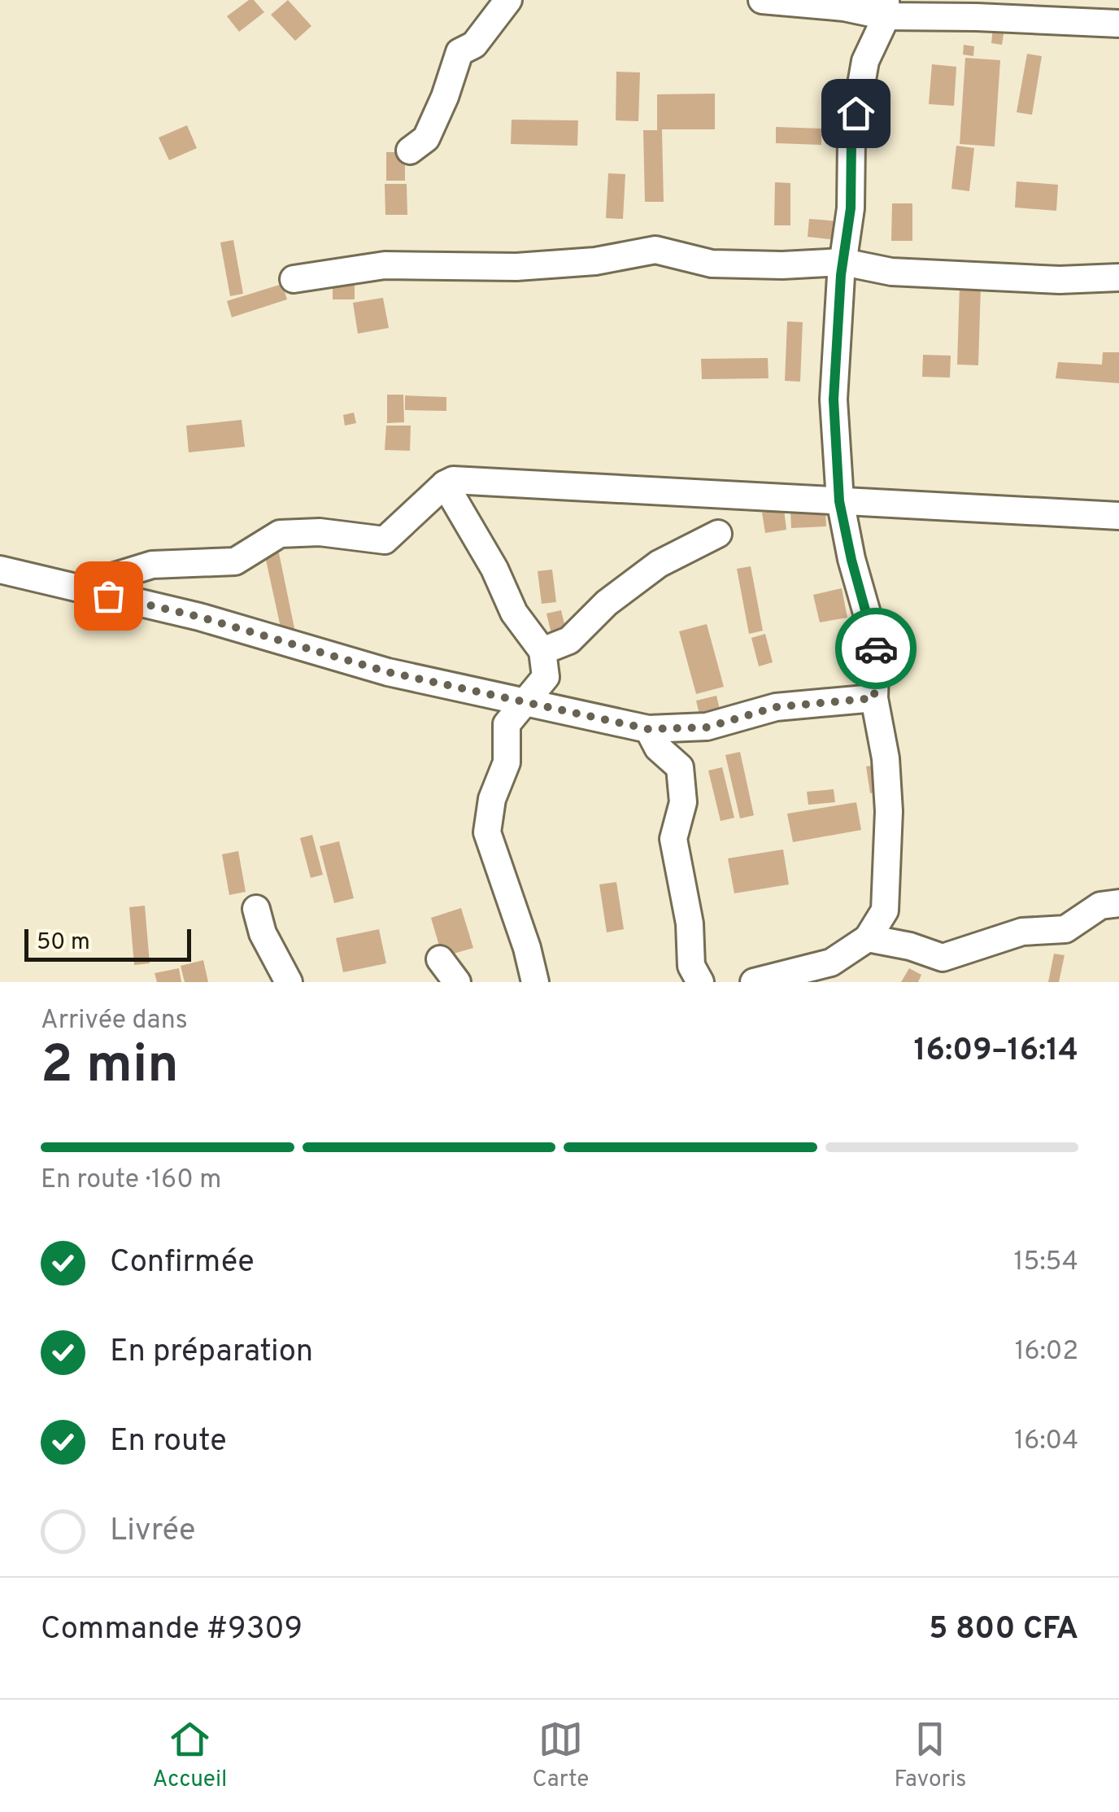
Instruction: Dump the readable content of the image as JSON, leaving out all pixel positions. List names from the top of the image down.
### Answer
{
  "scale_bar": "50 m",
  "page": {
    "scale": "50 m",
    "heading": ["2 min", "Arrivée dans", "16:09–16:14"],
    "panel": ["Commande #9309", "5 800 CFA"],
    "bar": "En route · 160 m",
    "list": [
      ["Confirmée", "15:54"],
      ["En préparation", "16:02"],
      ["En route", "16:04"],
      "Livrée"
    ],
    "tabs": ["Accueil", "Carte", "Favoris"]
  }
}
